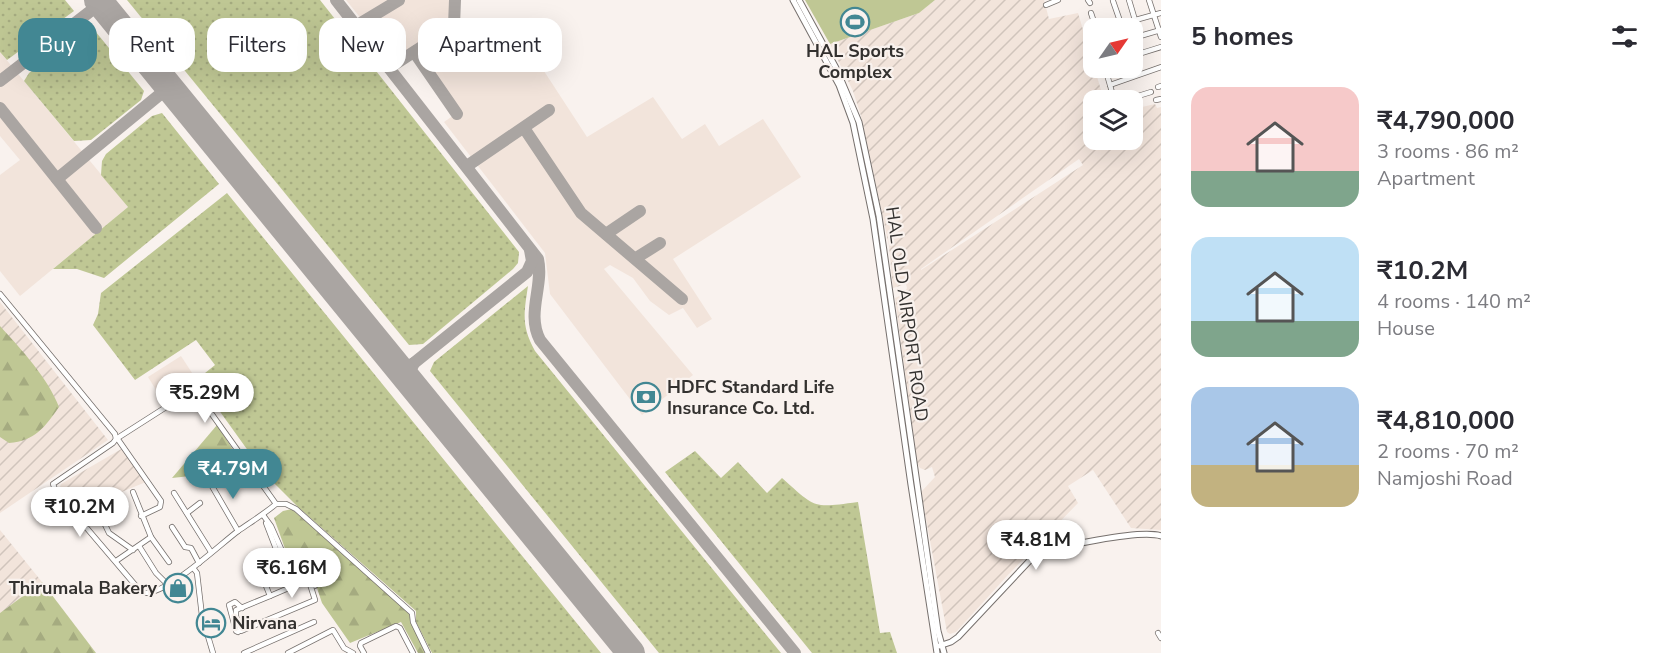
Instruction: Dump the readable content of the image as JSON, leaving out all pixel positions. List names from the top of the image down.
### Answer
{
  "streets": {
    "main road": ["HAL OLD AIRPORT ROAD"]
  },
  "places": {
    "sports": ["HAL Sports Complex"],
    "bank": ["HDFC Standard Life Insurance Co. Ltd."],
    "shop": ["Thirumala Bakery"],
    "hotel": ["Nirvana"]
  },
  "north": "top right",
  "page": {
    "heading": "5 homes",
    "chip": [
      "Buy",
      "Rent",
      "Filters",
      "New",
      "Apartment"
    ],
    "list": [
      {
        "name": "₹4,790,000",
        "note": "3 rooms · 86 m² · Apartment"
      },
      {
        "name": "₹10.2M",
        "note": "4 rooms · 140 m² · House"
      },
      {
        "name": "₹4,810,000",
        "note": "2 rooms · 70 m² · Namjoshi Road"
      }
    ],
    "price": [
      "₹5.29M",
      "₹4.79M",
      "₹10.2M",
      "₹4.81M",
      "₹6.16M"
    ]
  }
}
